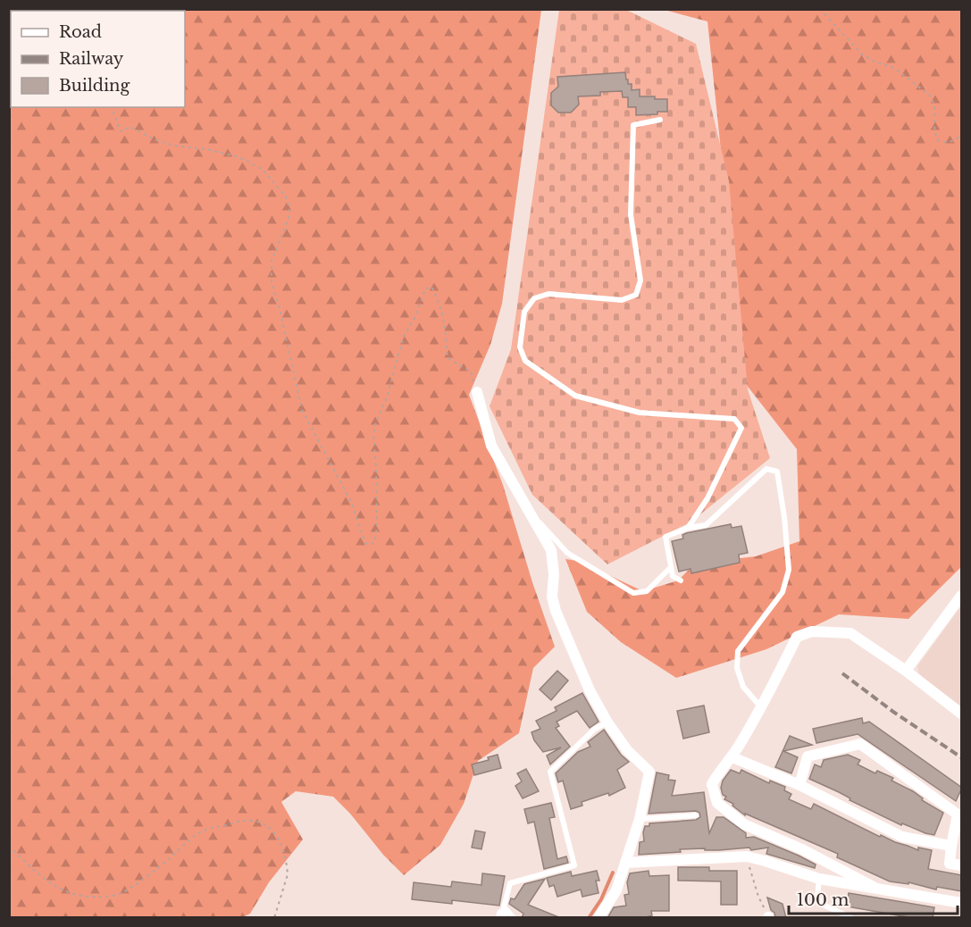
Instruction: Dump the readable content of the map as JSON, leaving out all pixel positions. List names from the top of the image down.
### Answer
{
  "legend": ["Road", "Railway", "Building"],
  "scale_bar": "100 m"
}
